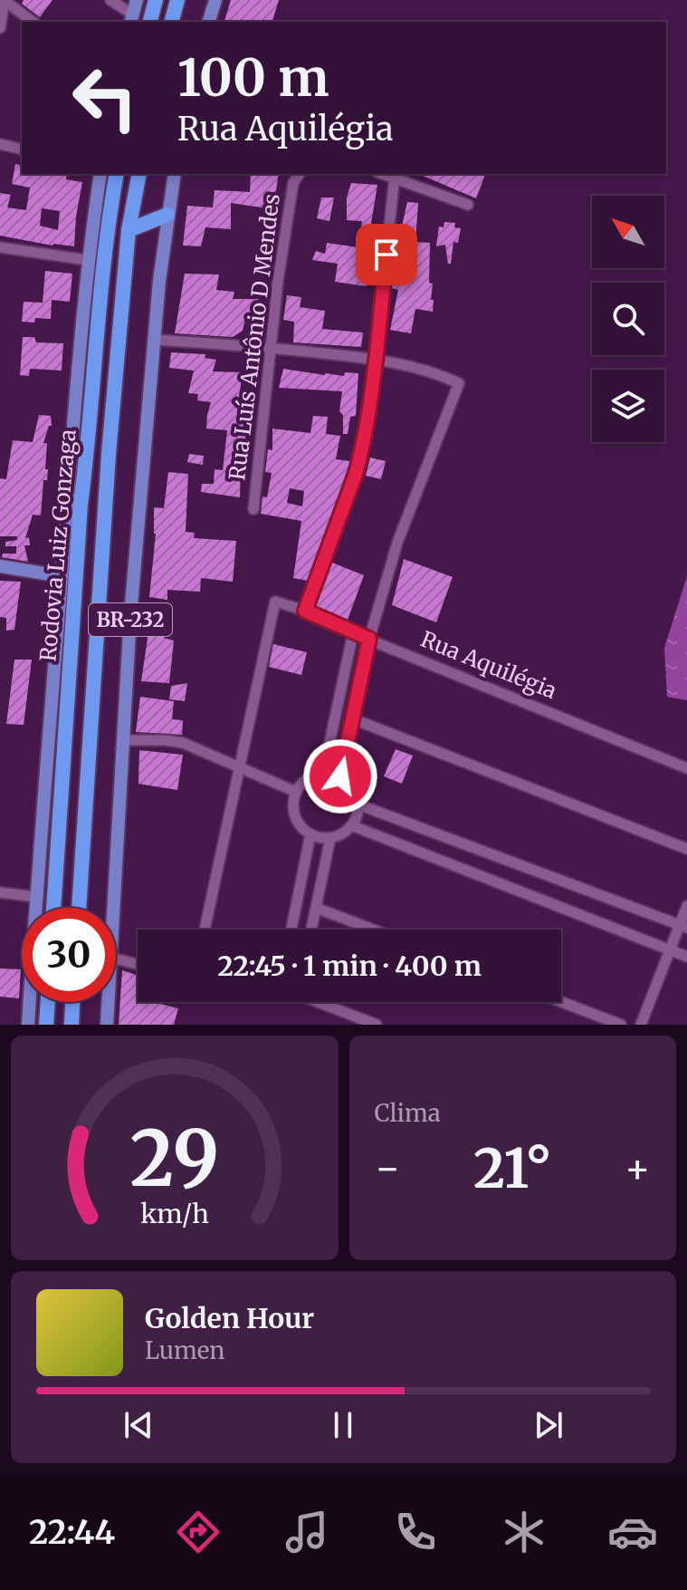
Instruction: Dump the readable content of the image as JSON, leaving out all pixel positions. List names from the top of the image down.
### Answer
{
  "streets": {
    "highway": ["Rodovia Luiz Gonzaga", "BR-232"],
    "street": ["Rua Luís Antônio D Mendes", "Rua Aquilégia"]
  },
  "north": "top left",
  "page": {
    "turn": ["100 m", "Rua Aquilégia"],
    "limit": "30",
    "trip": "22:45 · 1 min · 400 m",
    "tile": "Clima",
    "heat": ["−", "21°", "+"],
    "song": ["Golden Hour", "Lumen"],
    "tabs": "22:44",
    "gauge": ["29", "km/h"]
  }
}
